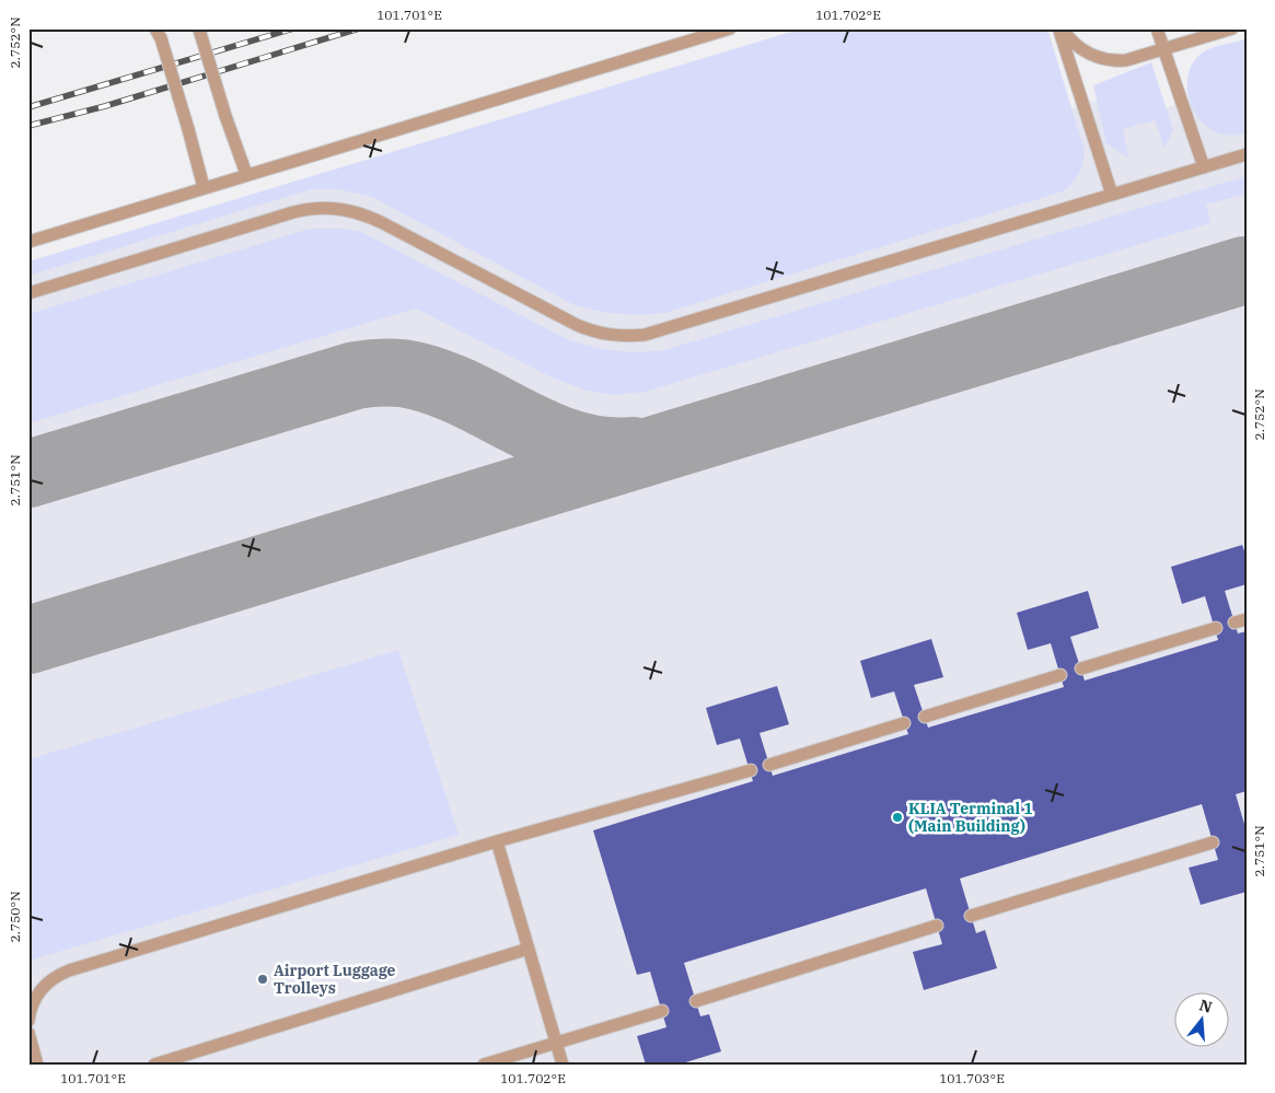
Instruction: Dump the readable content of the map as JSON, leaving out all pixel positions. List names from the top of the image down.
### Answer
{
  "places": ["KLIA Terminal 1 (Main Building)", "Airport Luggage Trolleys"],
  "north": "top",
  "coordinates": [
    "101.701°E",
    "101.702°E",
    "2.752°N",
    "2.751°N",
    "2.750°N",
    "101.703°E"
  ]
}
